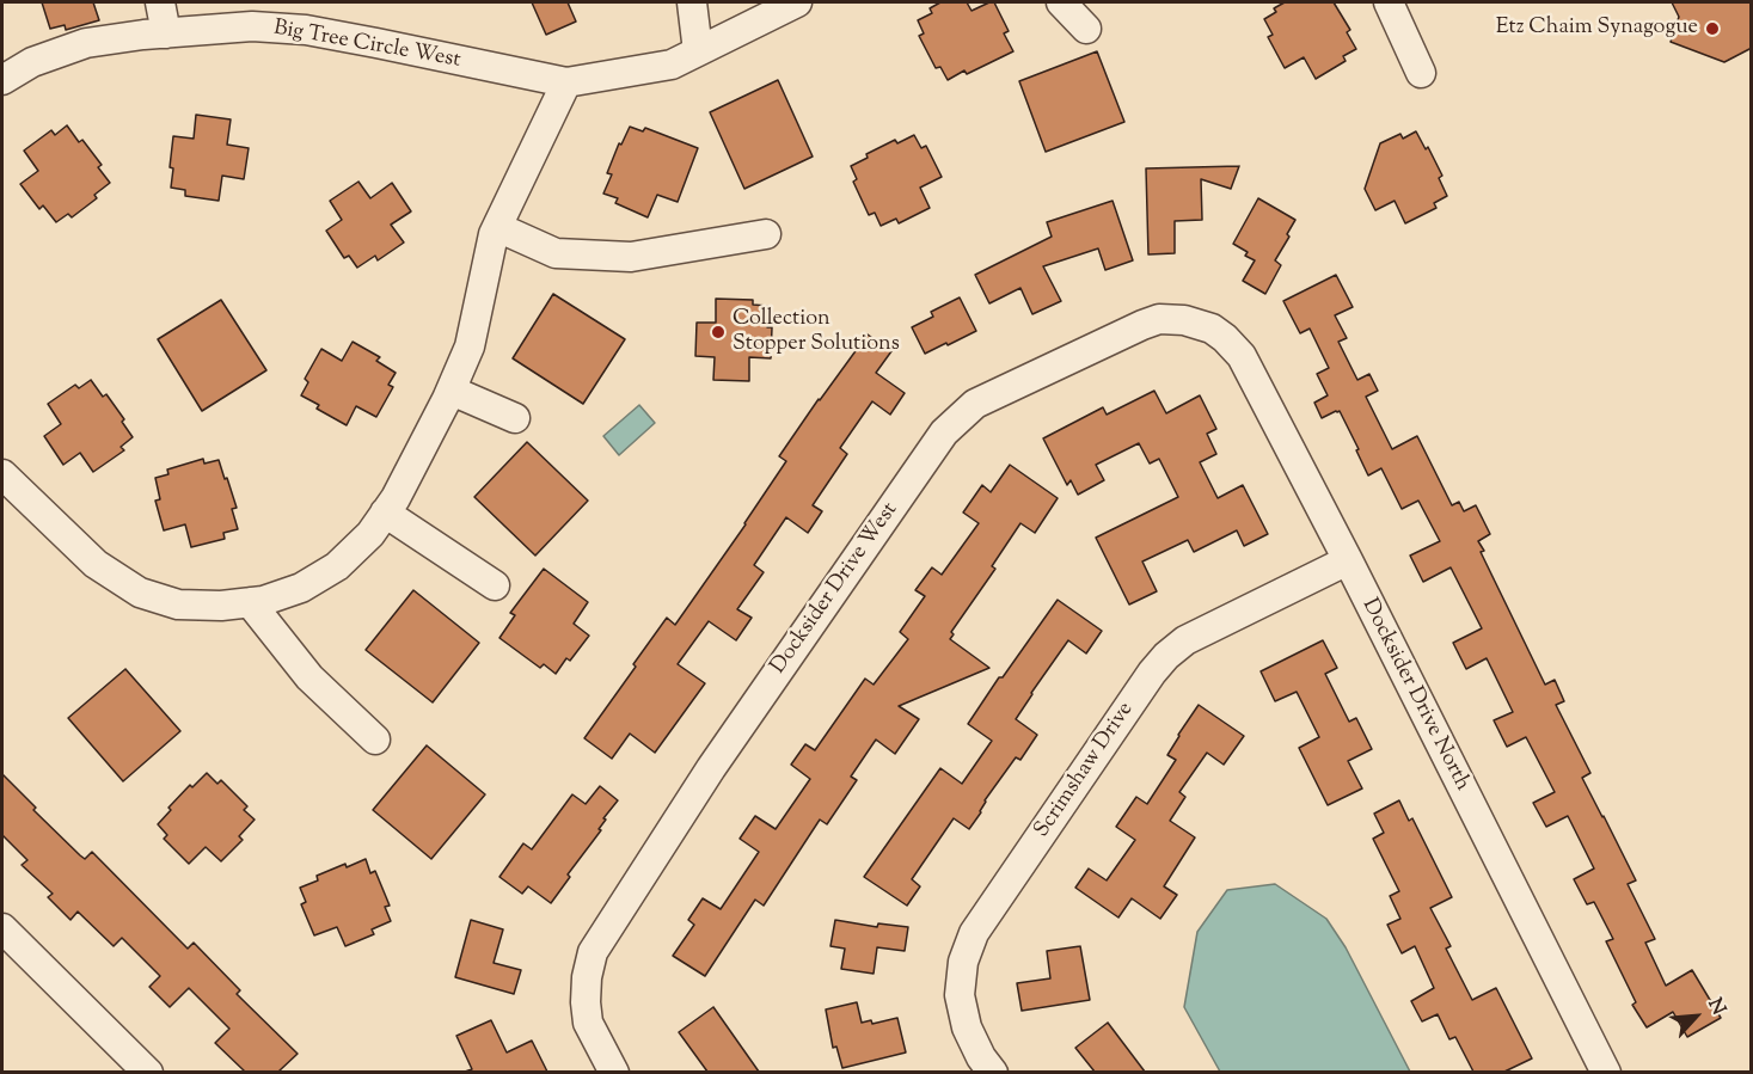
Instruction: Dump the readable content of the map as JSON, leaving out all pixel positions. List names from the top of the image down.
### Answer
{
  "streets": {
    "street": [
      "Big Tree Circle West",
      "Docksider Drive West",
      "Docksider Drive North",
      "Scrimshaw Drive"
    ]
  },
  "crossings": [
    ["Docksider Drive West", "Docksider Drive North"],
    ["Docksider Drive North", "Scrimshaw Drive"]
  ],
  "places": ["Etz Chaim Synagogue", "Collection Stopper Solutions"],
  "north": "top right"
}
